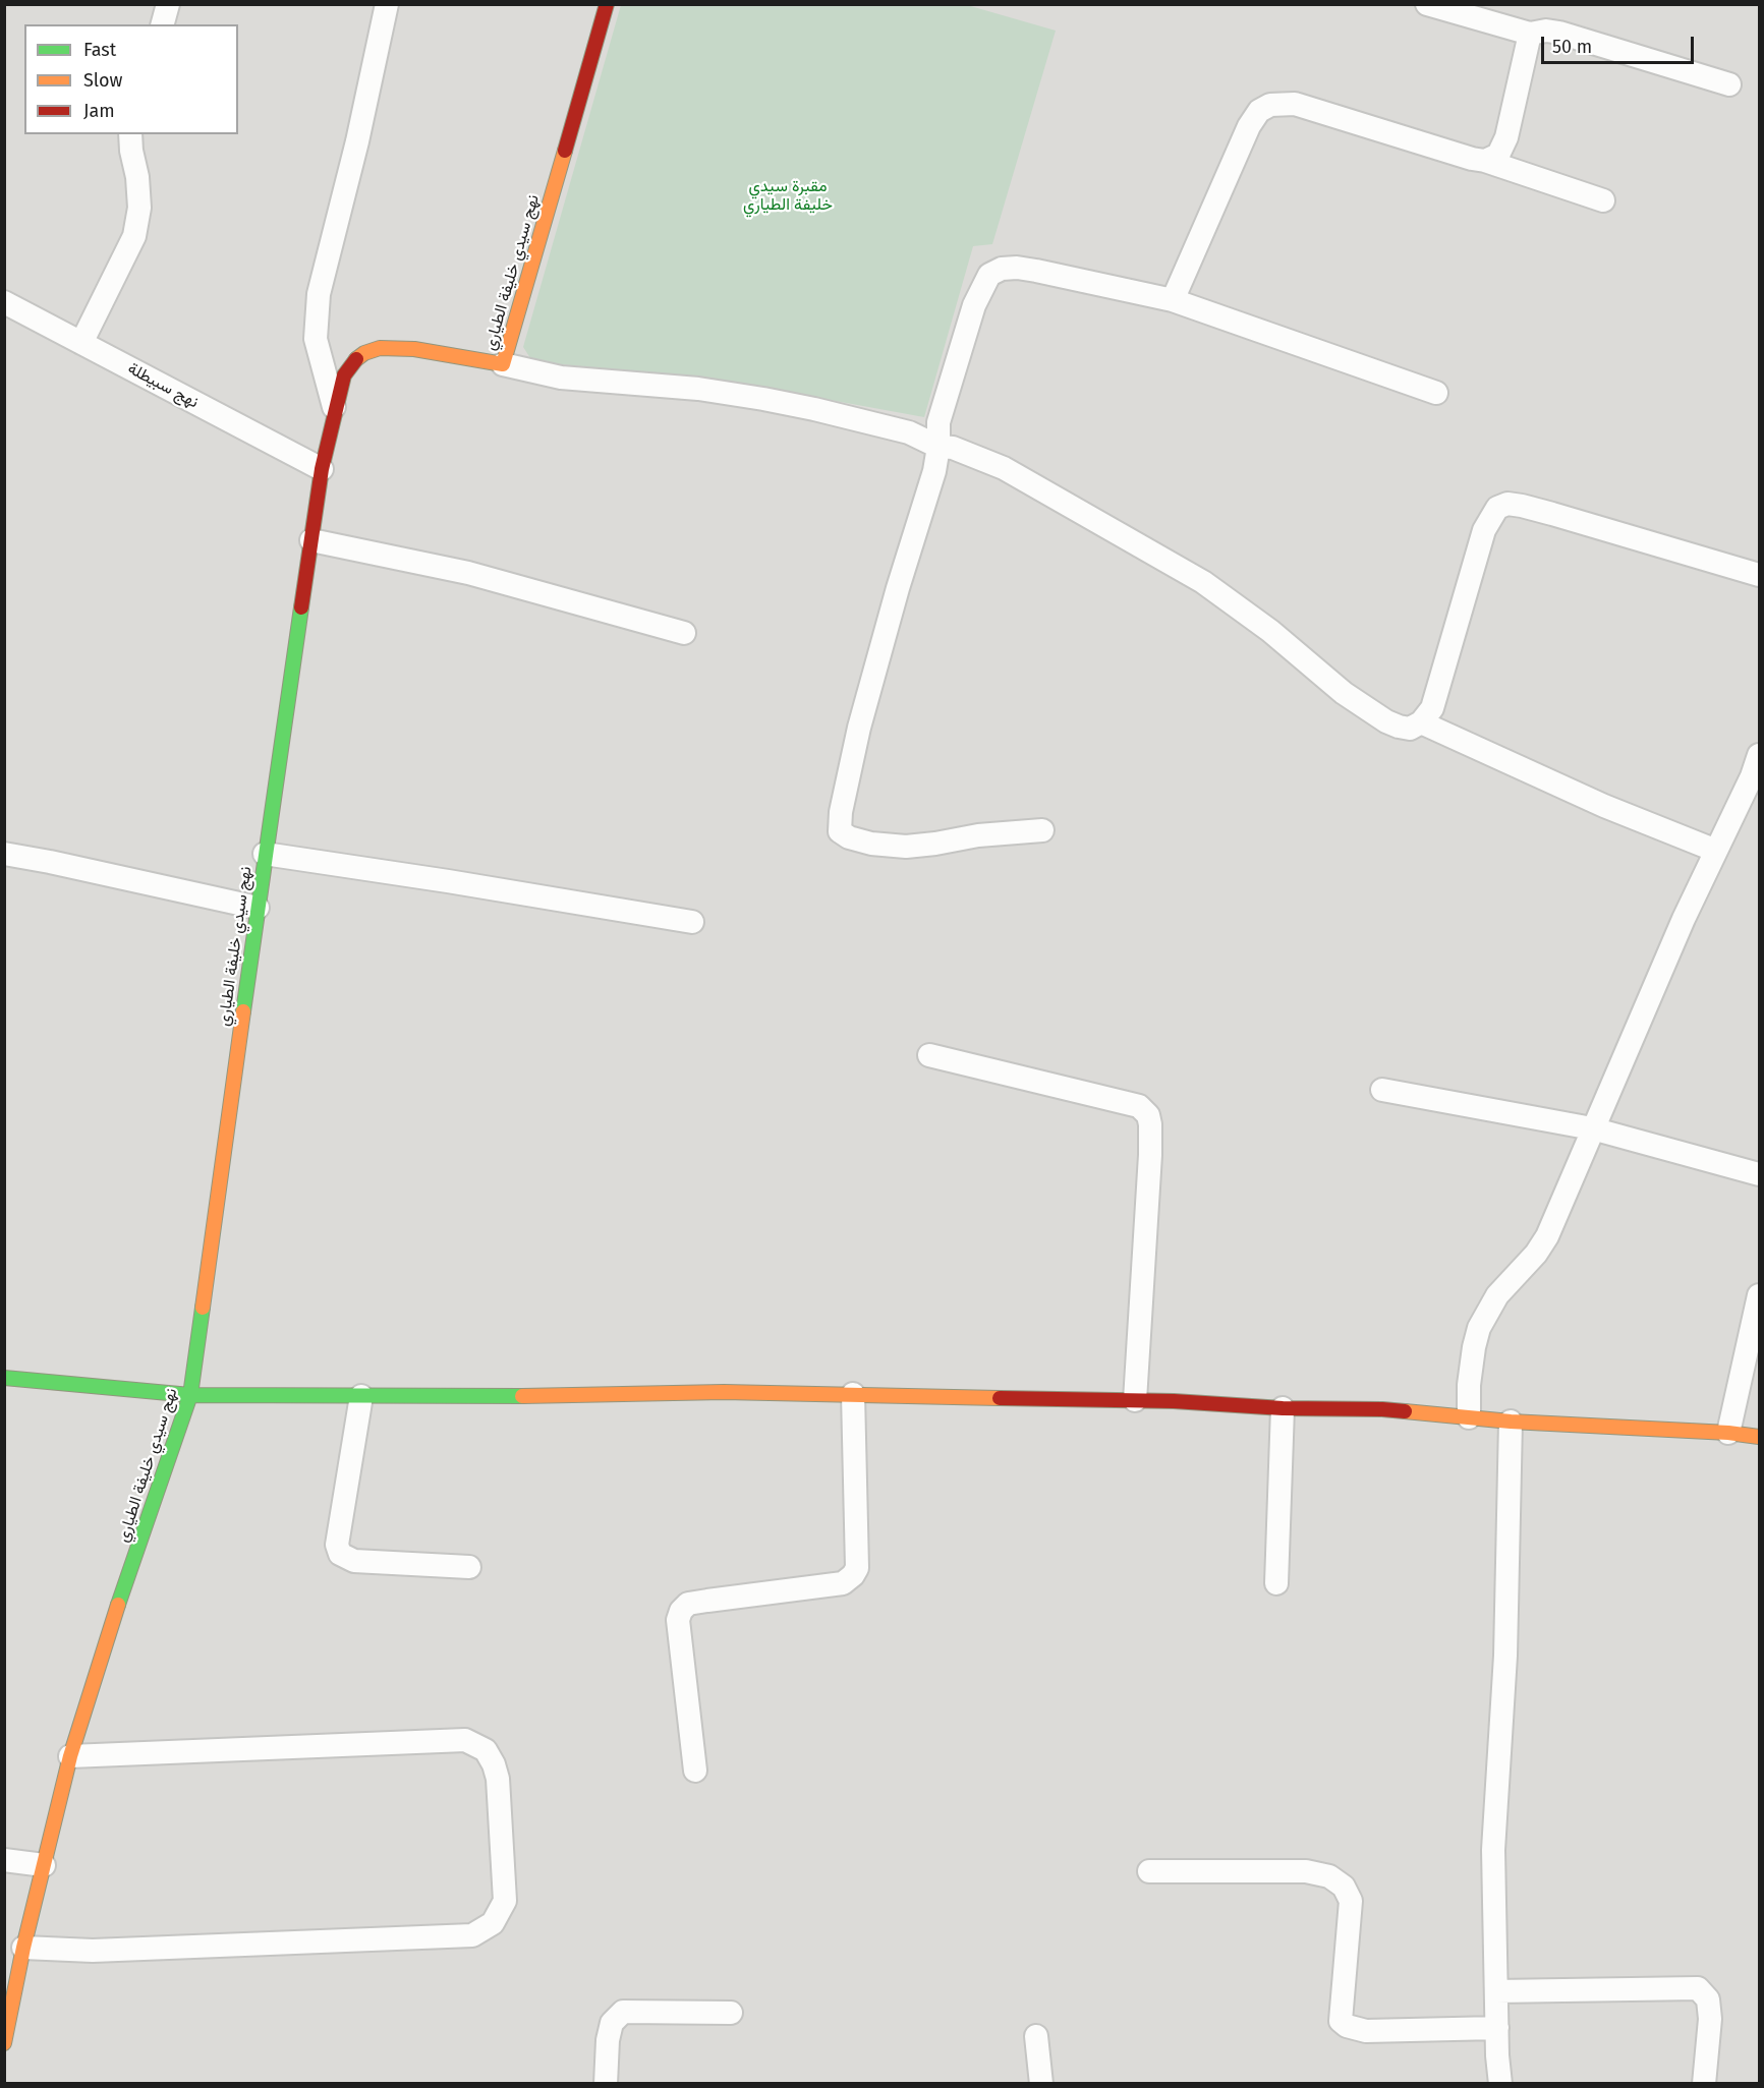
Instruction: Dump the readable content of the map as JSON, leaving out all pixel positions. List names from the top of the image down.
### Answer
{
  "streets": {
    "street": ["نهج سيدي خليفة الطياري", "نهج سبيطلة"]
  },
  "crossings": [
    ["نهج سيدي خليفة الطياري", "نهج سبيطلة"]
  ],
  "parks": ["مقبرة سيدي خليفة الطياري"],
  "legend": ["Fast", "Slow", "Jam"],
  "scale_bar": "50 m"
}
